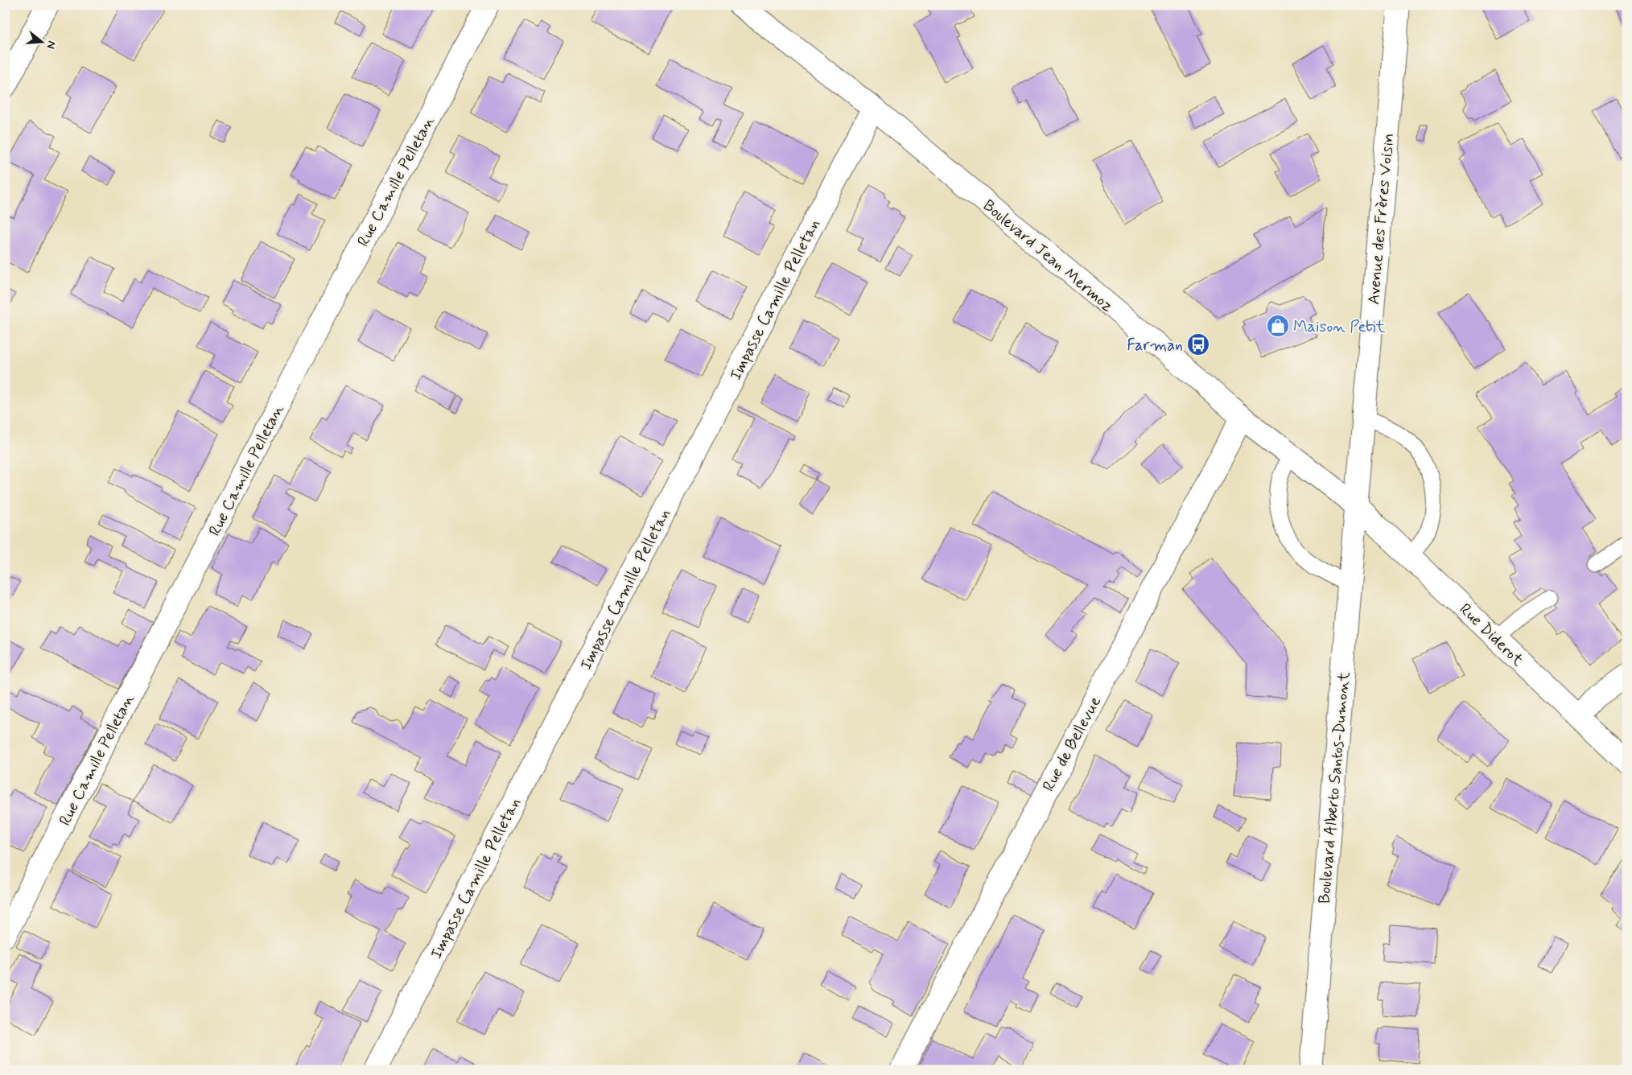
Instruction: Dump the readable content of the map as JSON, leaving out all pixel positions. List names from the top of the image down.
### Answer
{
  "streets": {
    "street": [
      "Rue Camille Pelletan",
      "Avenue des Frères Voisin",
      "Boulevard Jean Mermoz",
      "Impasse Camille Pelletan",
      "Rue Diderot",
      "Rue de Bellevue",
      "Boulevard Alberto Santos-Dumont"
    ]
  },
  "crossings": [
    ["Avenue des Frères Voisin", "Boulevard Jean Mermoz"],
    ["Avenue des Frères Voisin", "Rue Diderot"],
    ["Avenue des Frères Voisin", "Boulevard Alberto Santos-Dumont"],
    ["Boulevard Jean Mermoz", "Impasse Camille Pelletan"],
    ["Boulevard Jean Mermoz", "Rue Diderot"],
    ["Boulevard Jean Mermoz", "Rue de Bellevue"],
    ["Boulevard Jean Mermoz", "Boulevard Alberto Santos-Dumont"],
    ["Rue Diderot", "Boulevard Alberto Santos-Dumont"]
  ],
  "places": {
    "shop": ["Maison Petit"],
    "bus stop": ["Farman"]
  },
  "north": "right"
}
